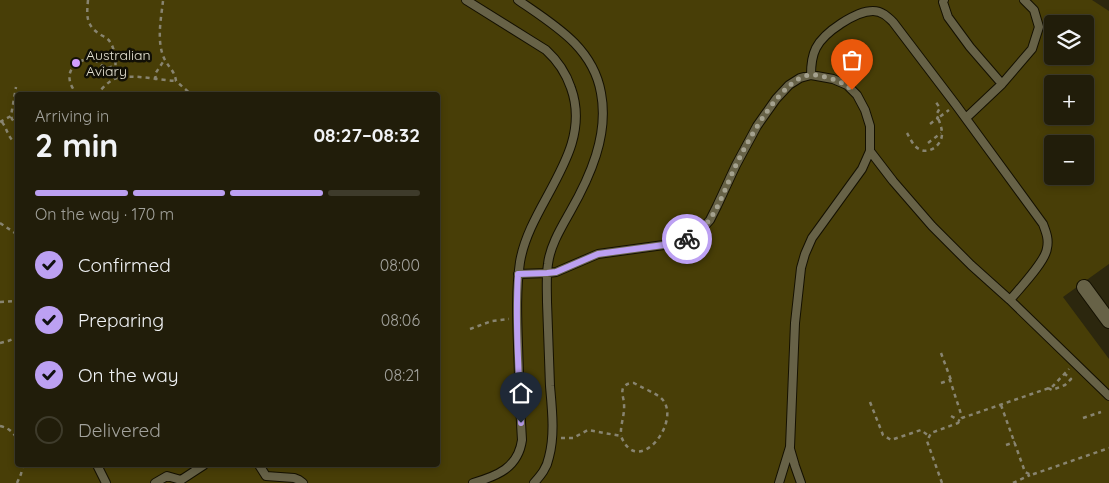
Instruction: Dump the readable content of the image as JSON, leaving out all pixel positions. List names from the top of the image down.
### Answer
{
  "places": ["Australian Aviary"],
  "page": {
    "map_buttons": ["+", "−"],
    "heading": ["2 min", "Arriving in", "08:27–08:32"],
    "bar": "On the way · 170 m",
    "list": [
      ["Confirmed", "08:00"],
      ["Preparing", "08:06"],
      ["On the way", "08:21"],
      "Delivered"
    ]
  }
}
